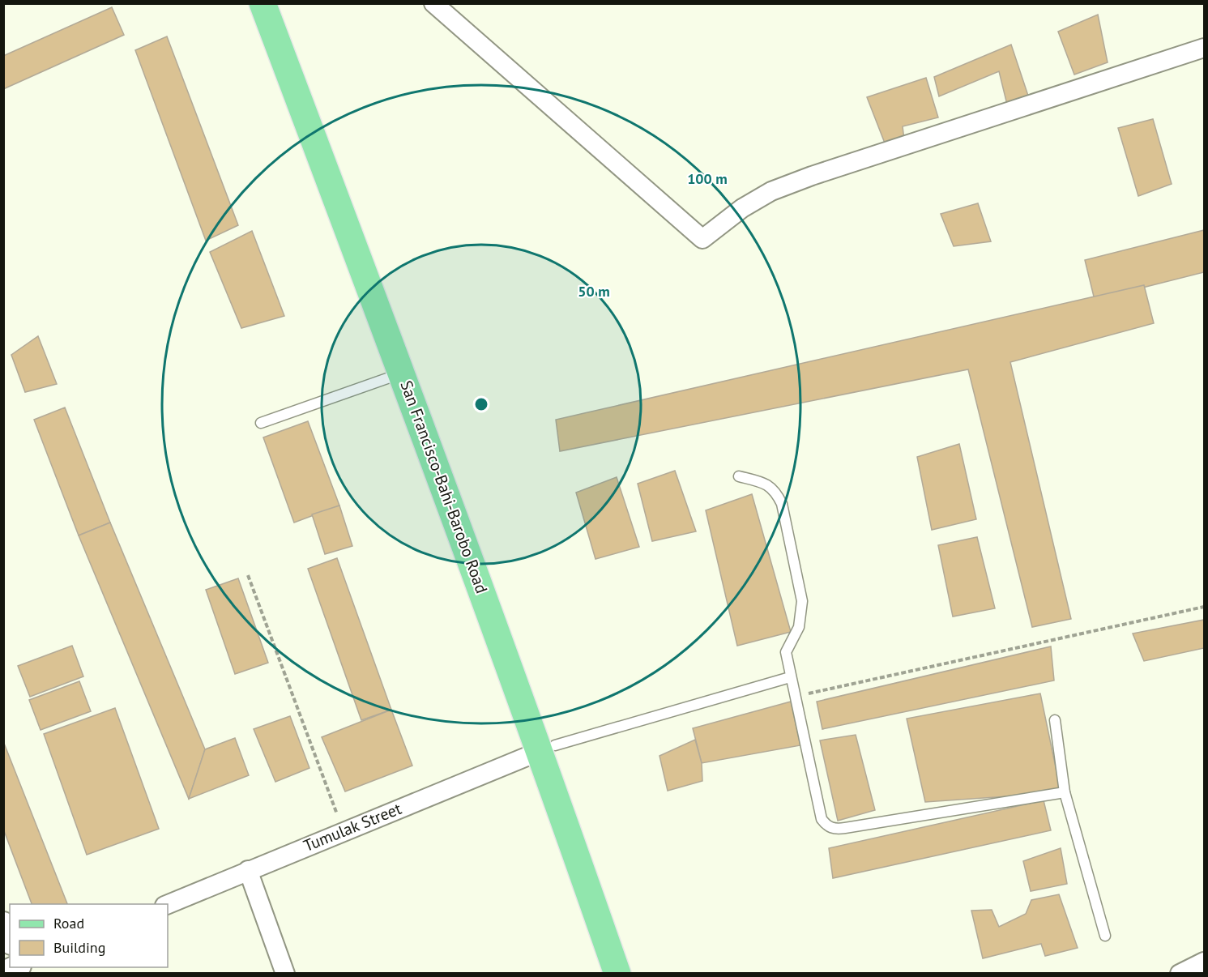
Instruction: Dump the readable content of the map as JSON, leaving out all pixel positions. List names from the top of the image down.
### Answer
{
  "streets": {
    "main road": ["San Francisco-Bahi-Barobo Road"],
    "street": ["Tumulak Street"]
  },
  "crossings": [
    ["San Francisco-Bahi-Barobo Road", "Tumulak Street"]
  ],
  "legend": ["Road", "Building"],
  "rings": ["100 m", "50 m"]
}
